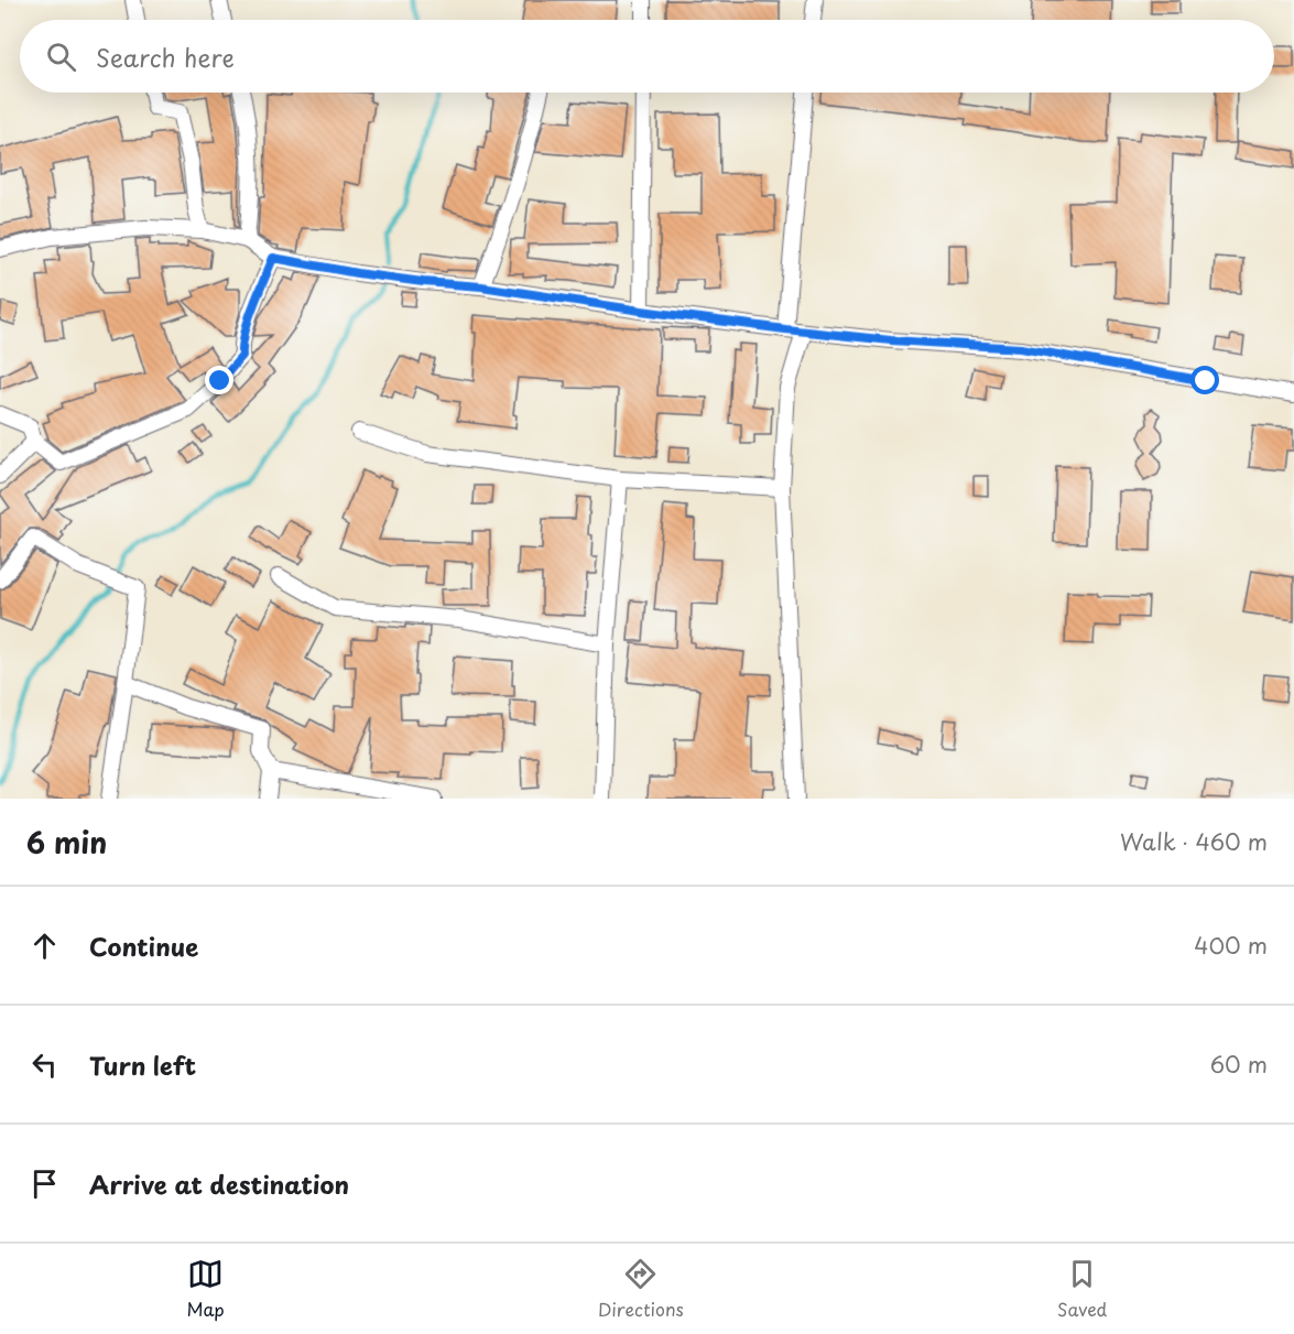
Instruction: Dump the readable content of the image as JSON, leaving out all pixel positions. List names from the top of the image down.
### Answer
{
  "page": {
    "search": "Search here",
    "heading": ["6 min", "Walk · 460 m"],
    "list": [
      ["Continue", "400 m"],
      ["Turn left", "60 m"],
      "Arrive at destination"
    ],
    "nav": ["Map", "Directions", "Saved"]
  }
}
